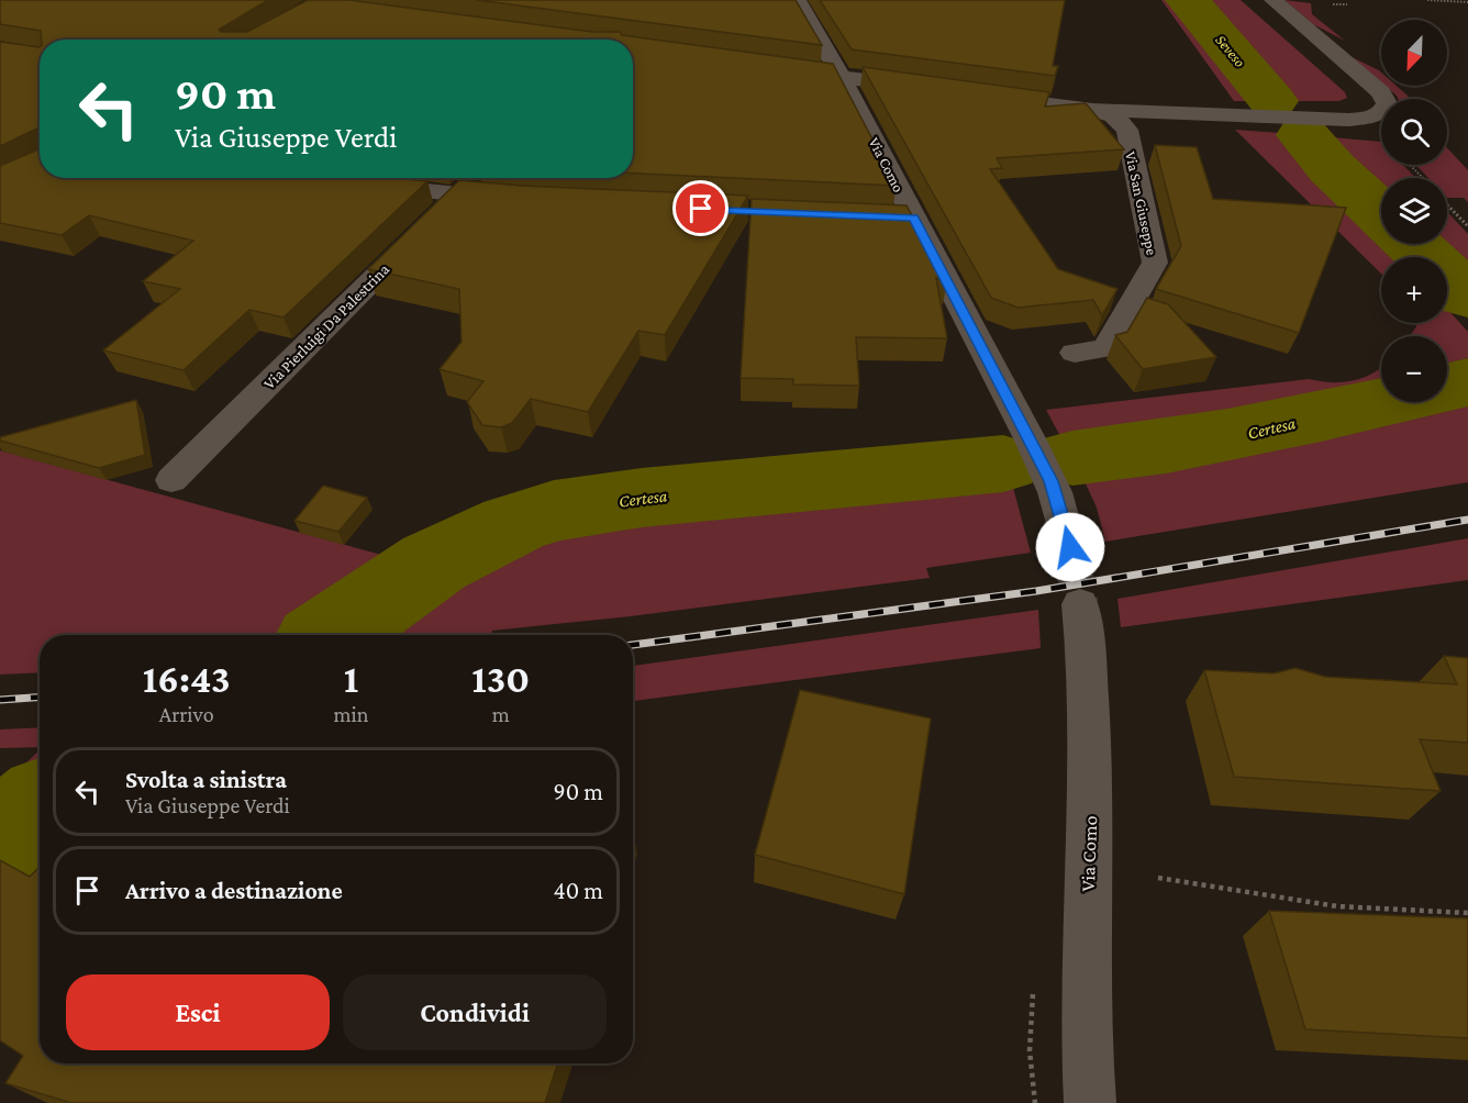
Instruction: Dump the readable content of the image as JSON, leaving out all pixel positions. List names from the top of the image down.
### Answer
{
  "streets": {
    "street": ["Via Como", "Via San Giuseppe", "Via Pierluigi Da Palestrina"]
  },
  "water": ["Seveso", "Certesa"],
  "north": "bottom left",
  "page": {
    "map_buttons": ["+", "−"],
    "turn": ["90 m", "Via Giuseppe Verdi"],
    "eta": [
      "16:43",
      "Arrivo",
      "1",
      "min",
      "130",
      "m"
    ],
    "list": [
      {
        "name": "Svolta a sinistra",
        "note": "Via Giuseppe Verdi",
        "value": "90 m"
      },
      {
        "name": "Arrivo a destinazione",
        "value": "40 m"
      }
    ],
    "buttons": ["Esci", "Condividi"]
  }
}
